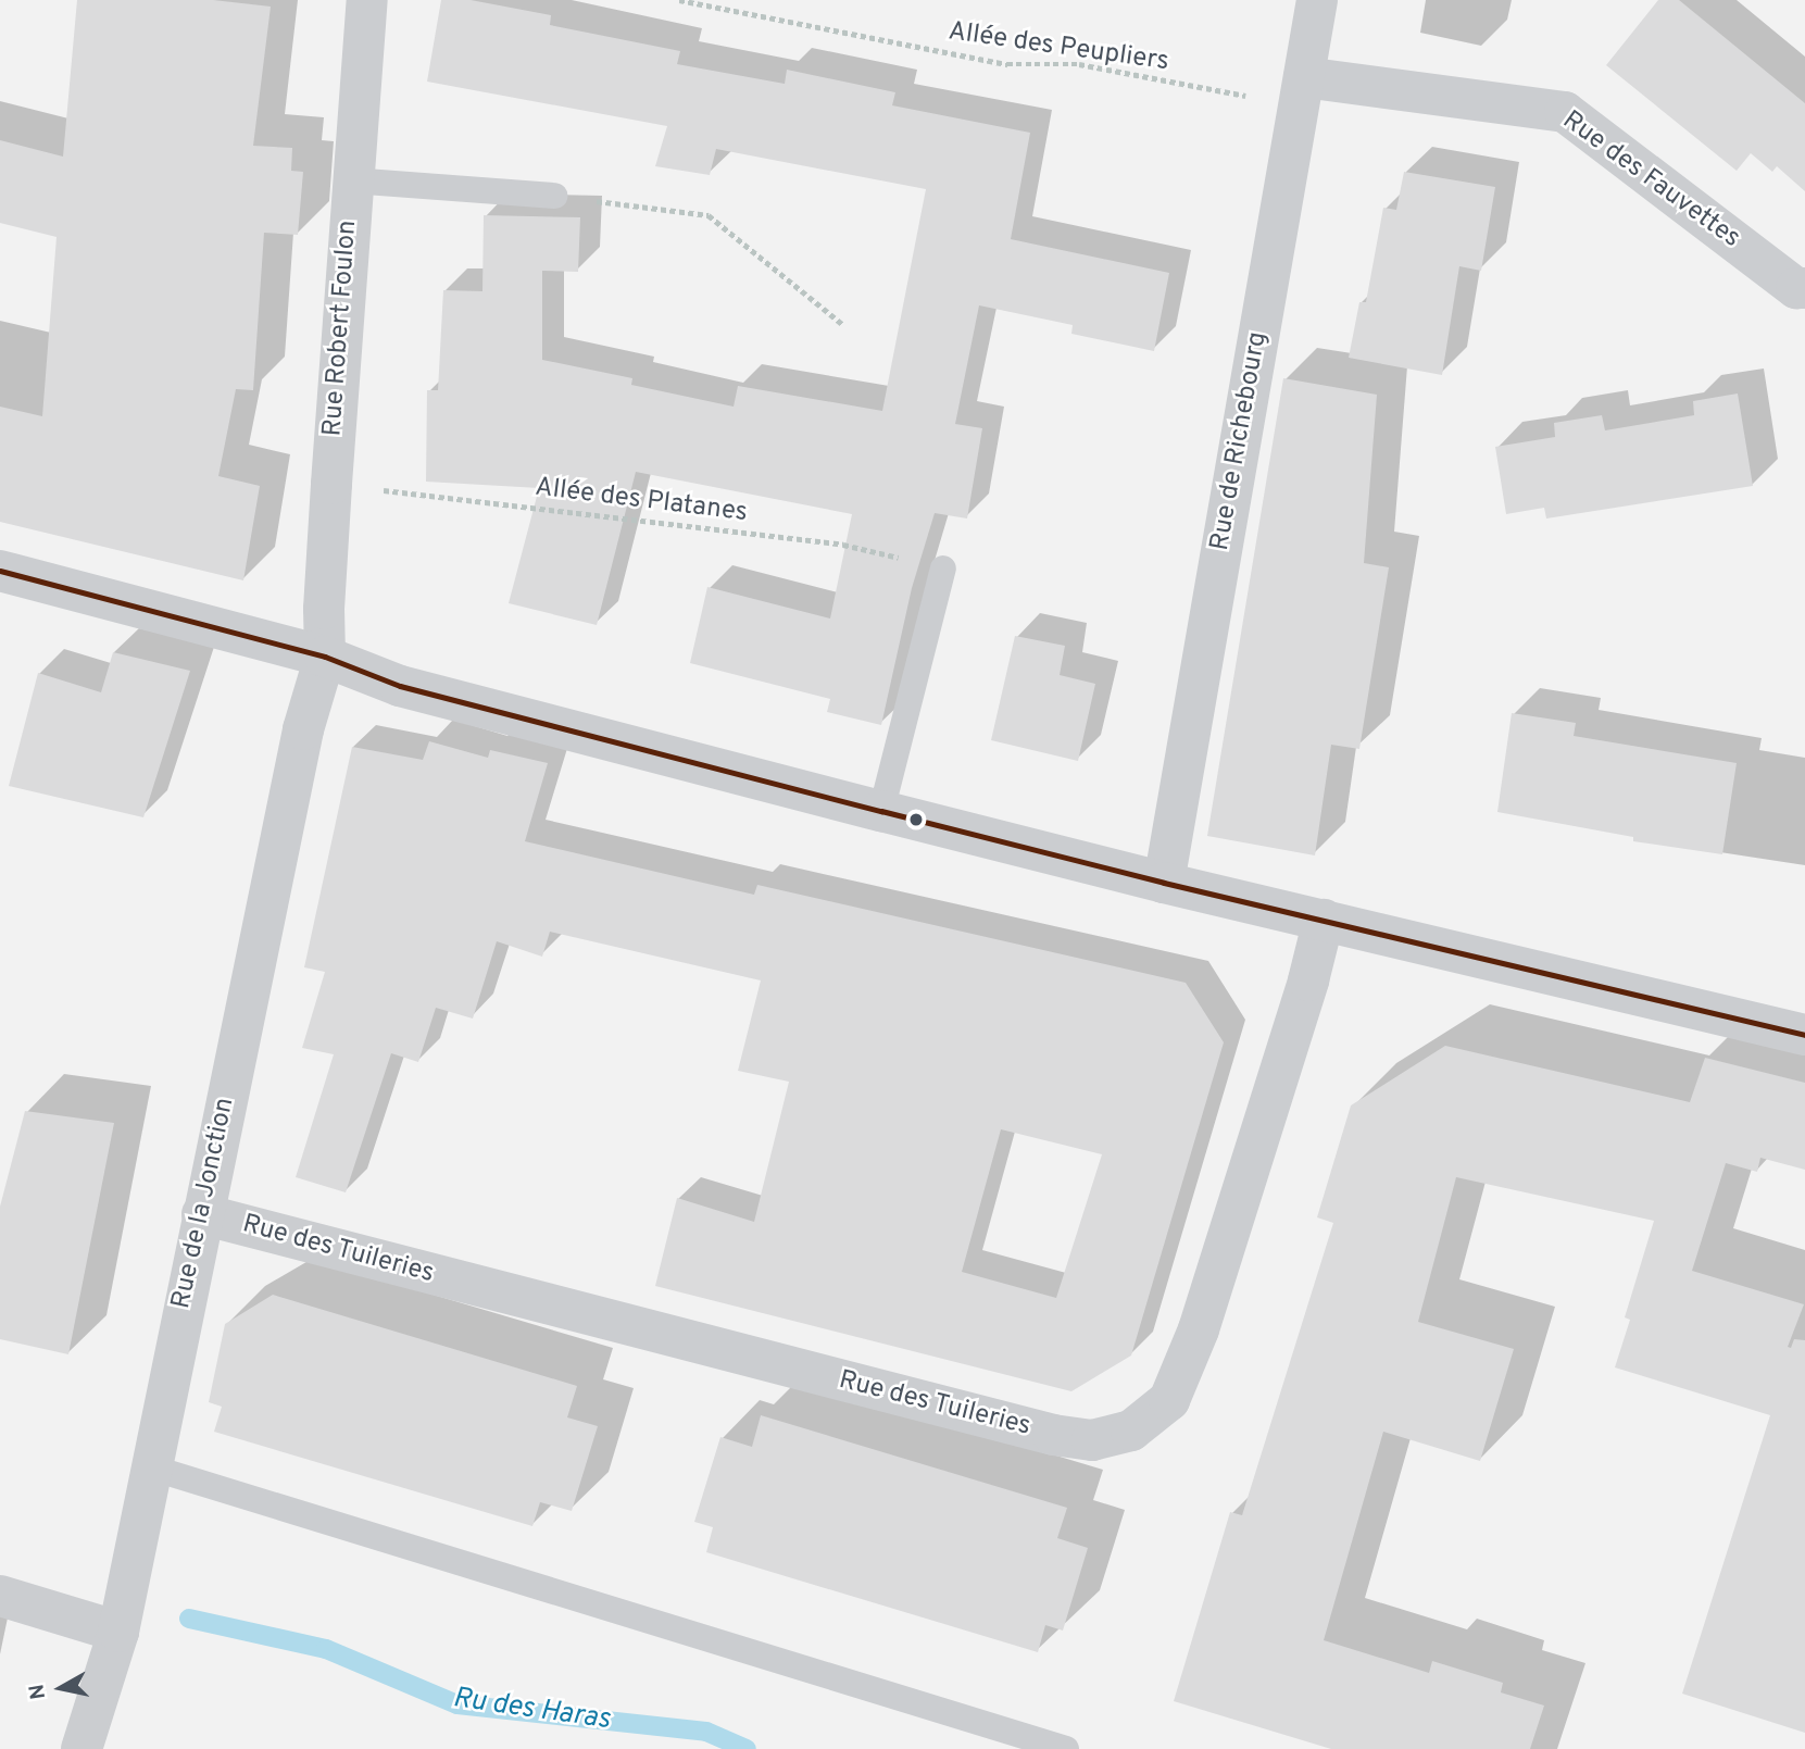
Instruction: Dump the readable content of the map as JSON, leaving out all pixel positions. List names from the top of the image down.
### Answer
{
  "streets": {
    "street": [
      "Rue des Fauvettes",
      "Rue Robert Foulon",
      "Rue de Richebourg",
      "Rue de la Jonction",
      "Rue des Tuileries"
    ],
    "path": ["Allée des Peupliers", "Allée des Platanes"]
  },
  "crossings": [
    ["Allée des Peupliers", "Rue des Fauvettes"],
    ["Allée des Peupliers", "Rue de Richebourg"],
    ["Rue des Fauvettes", "Rue de Richebourg"],
    ["Rue Robert Foulon", "Allée des Platanes"],
    ["Rue Robert Foulon", "Rue de la Jonction"],
    ["Rue de la Jonction", "Rue des Tuileries"]
  ],
  "water": ["Ru des Haras"],
  "north": "left"
}
